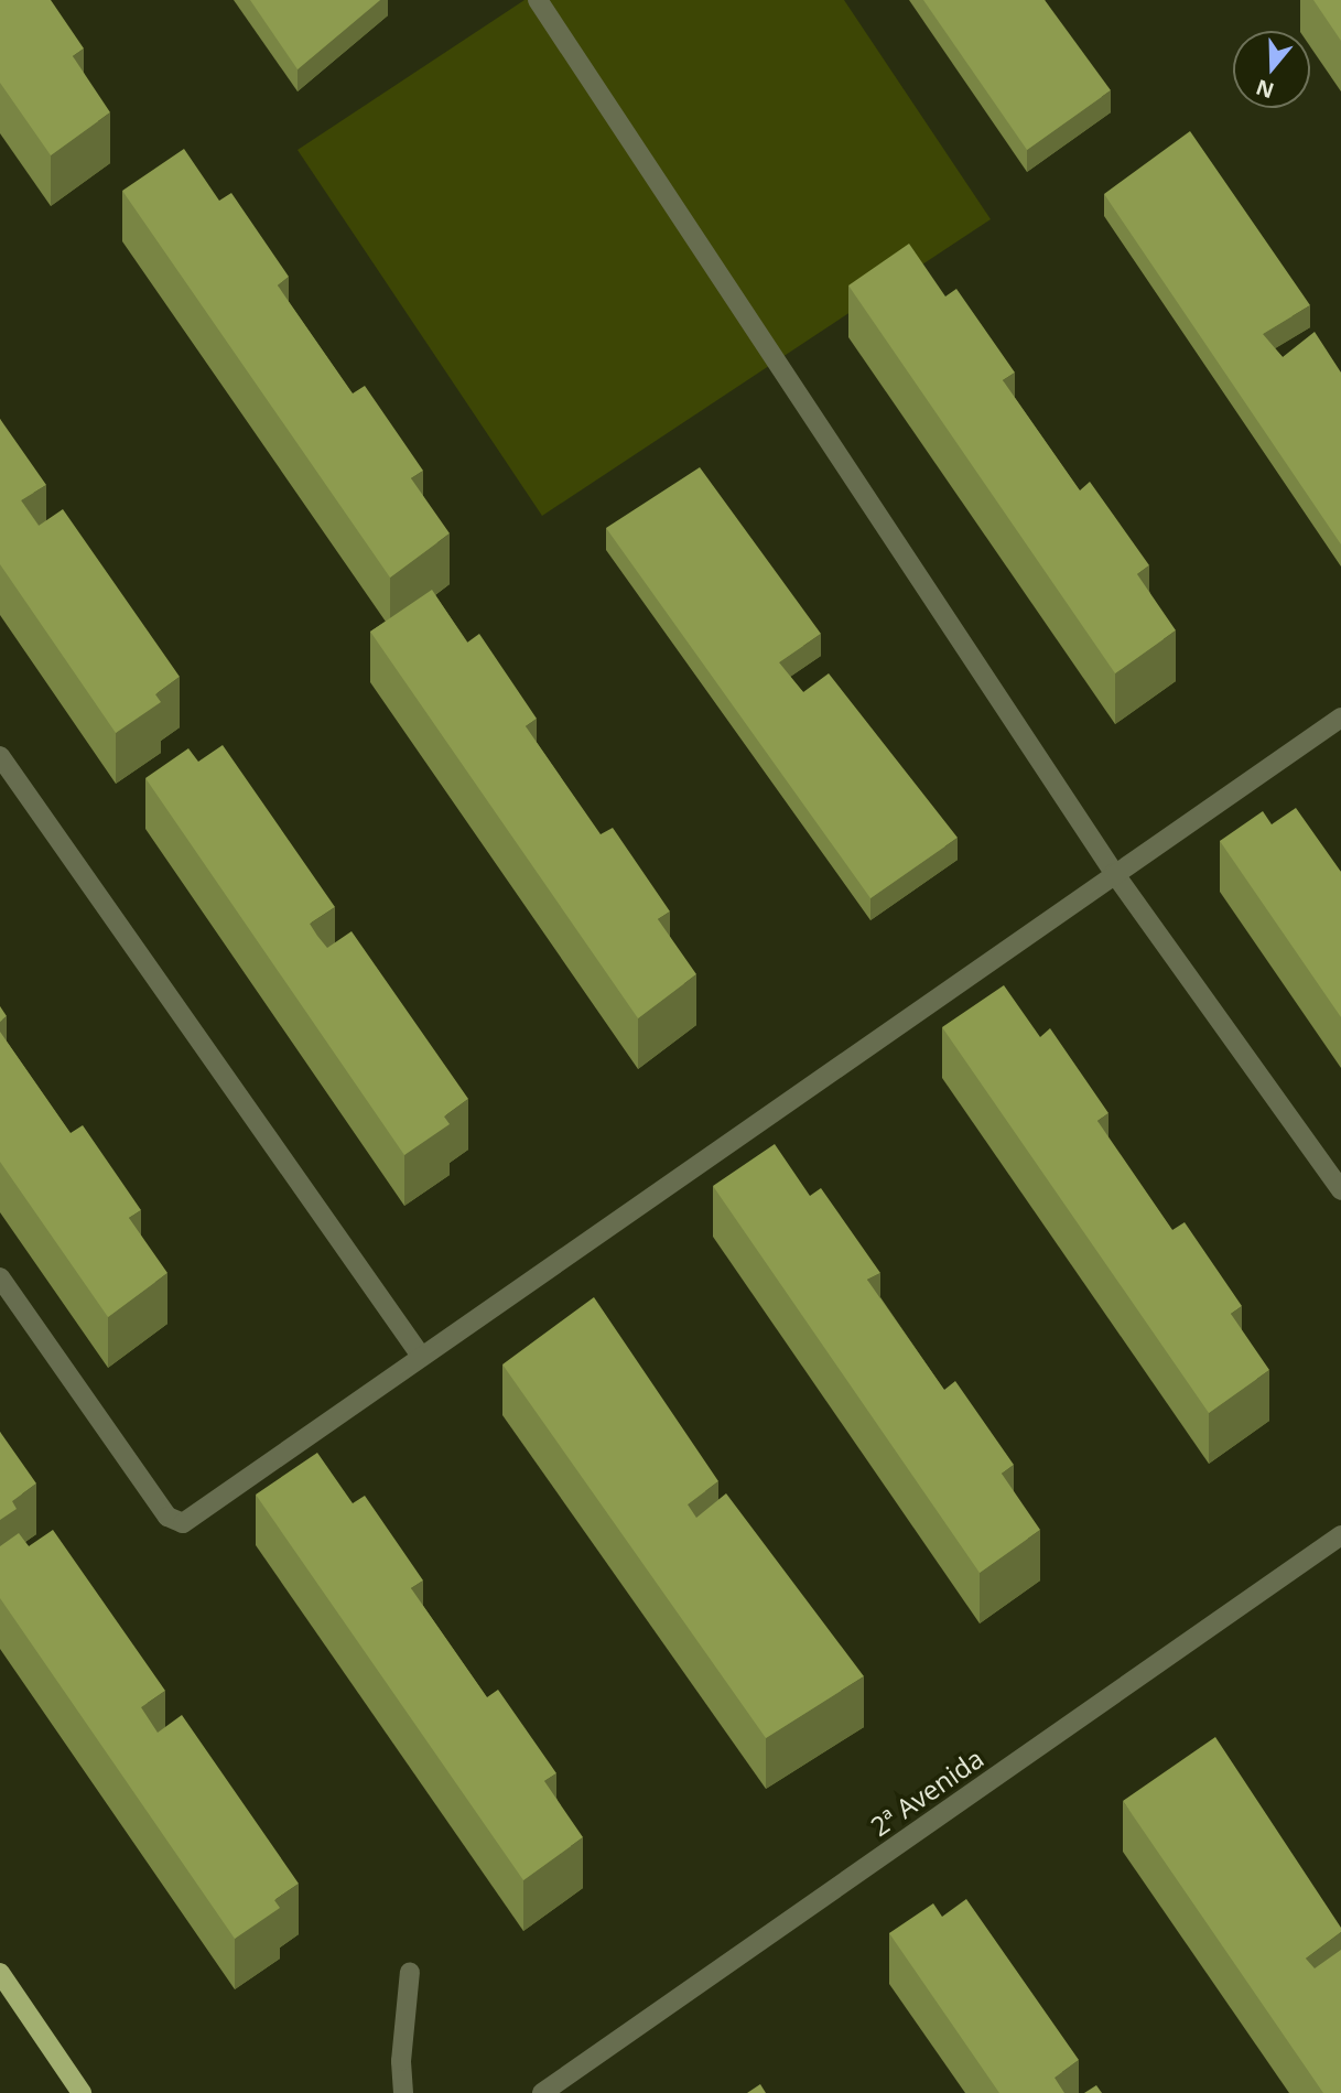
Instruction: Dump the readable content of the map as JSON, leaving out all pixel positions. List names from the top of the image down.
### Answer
{
  "streets": {
    "street": ["2ª Avenida"]
  },
  "north": "bottom"
}
